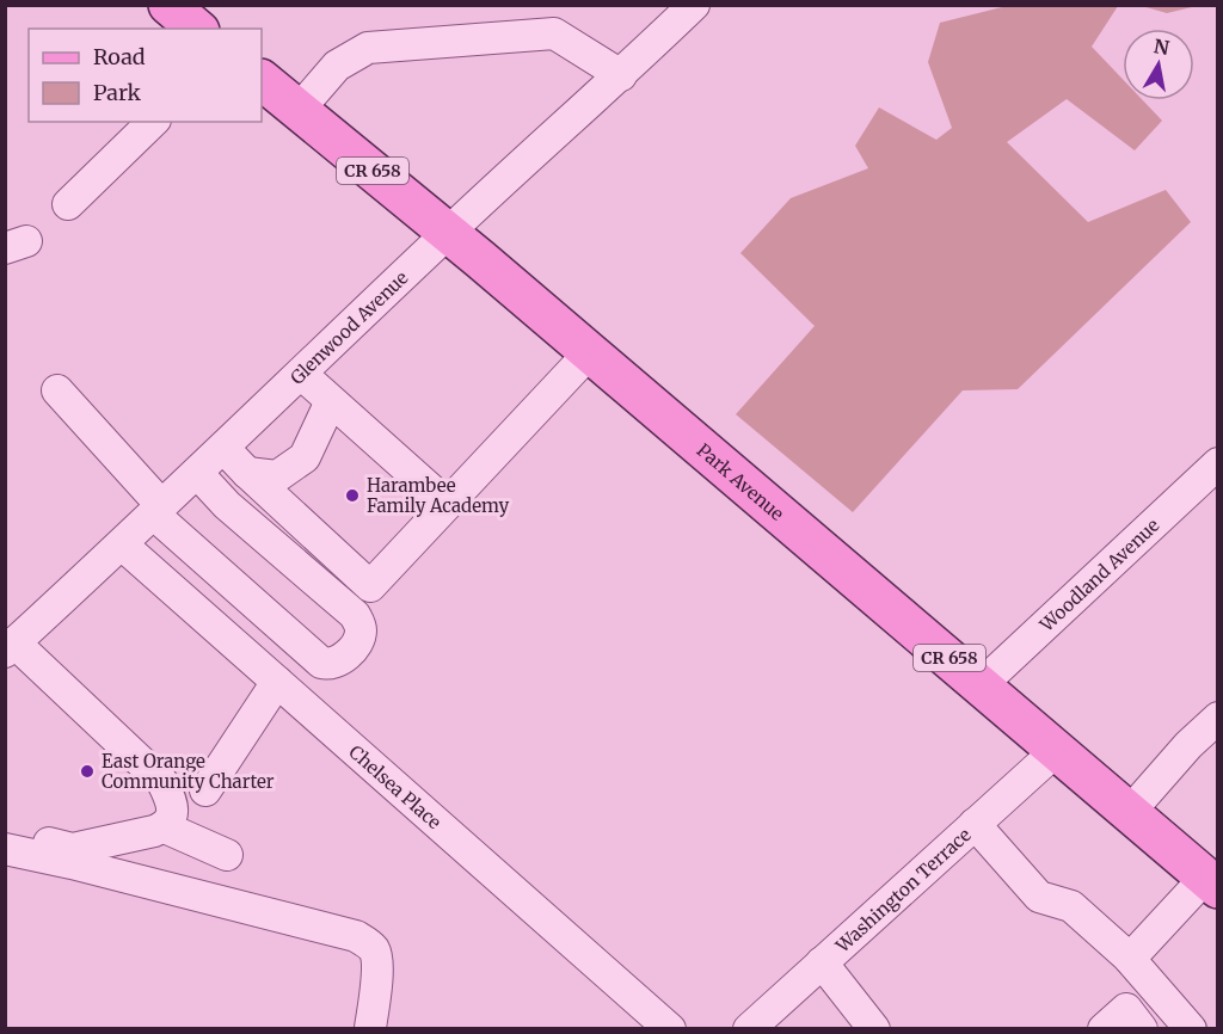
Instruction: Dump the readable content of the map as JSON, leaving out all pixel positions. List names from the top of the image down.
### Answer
{
  "streets": {
    "main road": ["CR 658", "Park Avenue"],
    "street": [
      "Glenwood Avenue",
      "Woodland Avenue",
      "Chelsea Place",
      "Washington Terrace"
    ]
  },
  "crossings": [
    ["Glenwood Avenue", "Park Avenue"],
    ["Glenwood Avenue", "Chelsea Place"],
    ["Park Avenue", "Woodland Avenue"],
    ["Park Avenue", "Washington Terrace"]
  ],
  "places": ["Harambee Family Academy", "East Orange Community Charter"],
  "legend": ["Road", "Park"],
  "north": "top"
}
